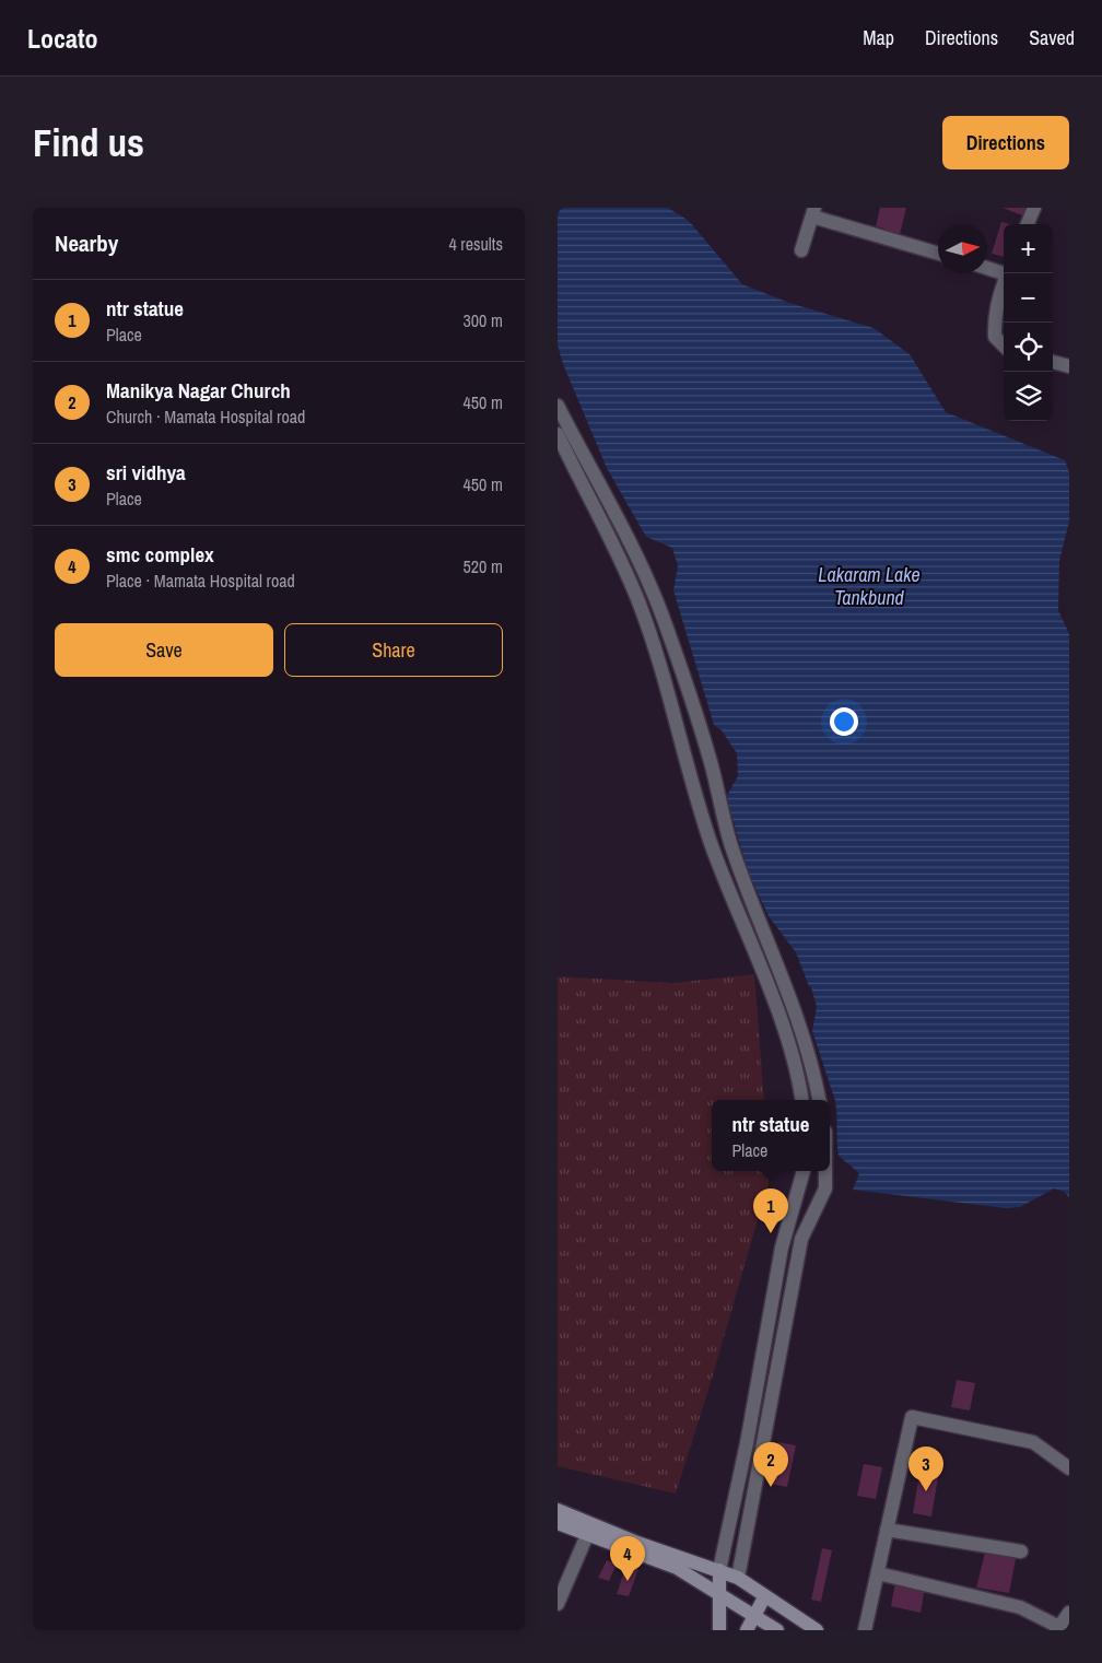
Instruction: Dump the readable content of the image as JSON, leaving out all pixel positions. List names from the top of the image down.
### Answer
{
  "water": ["Lakaram Lake Tankbund"],
  "north": "right",
  "page": {
    "header": "Locato",
    "nav": ["Map", "Directions", "Saved"],
    "buttons": [
      "Directions",
      ["Save", "Share"]
    ],
    "title": "Find us",
    "heading": ["Nearby", "4 results"],
    "map_buttons": ["+", "−"],
    "list": [
      {
        "mark": "1",
        "name": "ntr statue",
        "note": "Place",
        "value": "300 m"
      },
      {
        "mark": "2",
        "name": "Manikya Nagar Church",
        "note": "Church · Mamata Hospital road",
        "value": "450 m"
      },
      {
        "mark": "3",
        "name": "sri vidhya",
        "note": "Place",
        "value": "450 m"
      },
      {
        "mark": "4",
        "name": "smc complex",
        "note": "Place · Mamata Hospital road",
        "value": "520 m"
      }
    ],
    "popup": ["ntr statue", "Place"],
    "pins": [
      "1",
      "2",
      "3",
      "4"
    ]
  }
}
